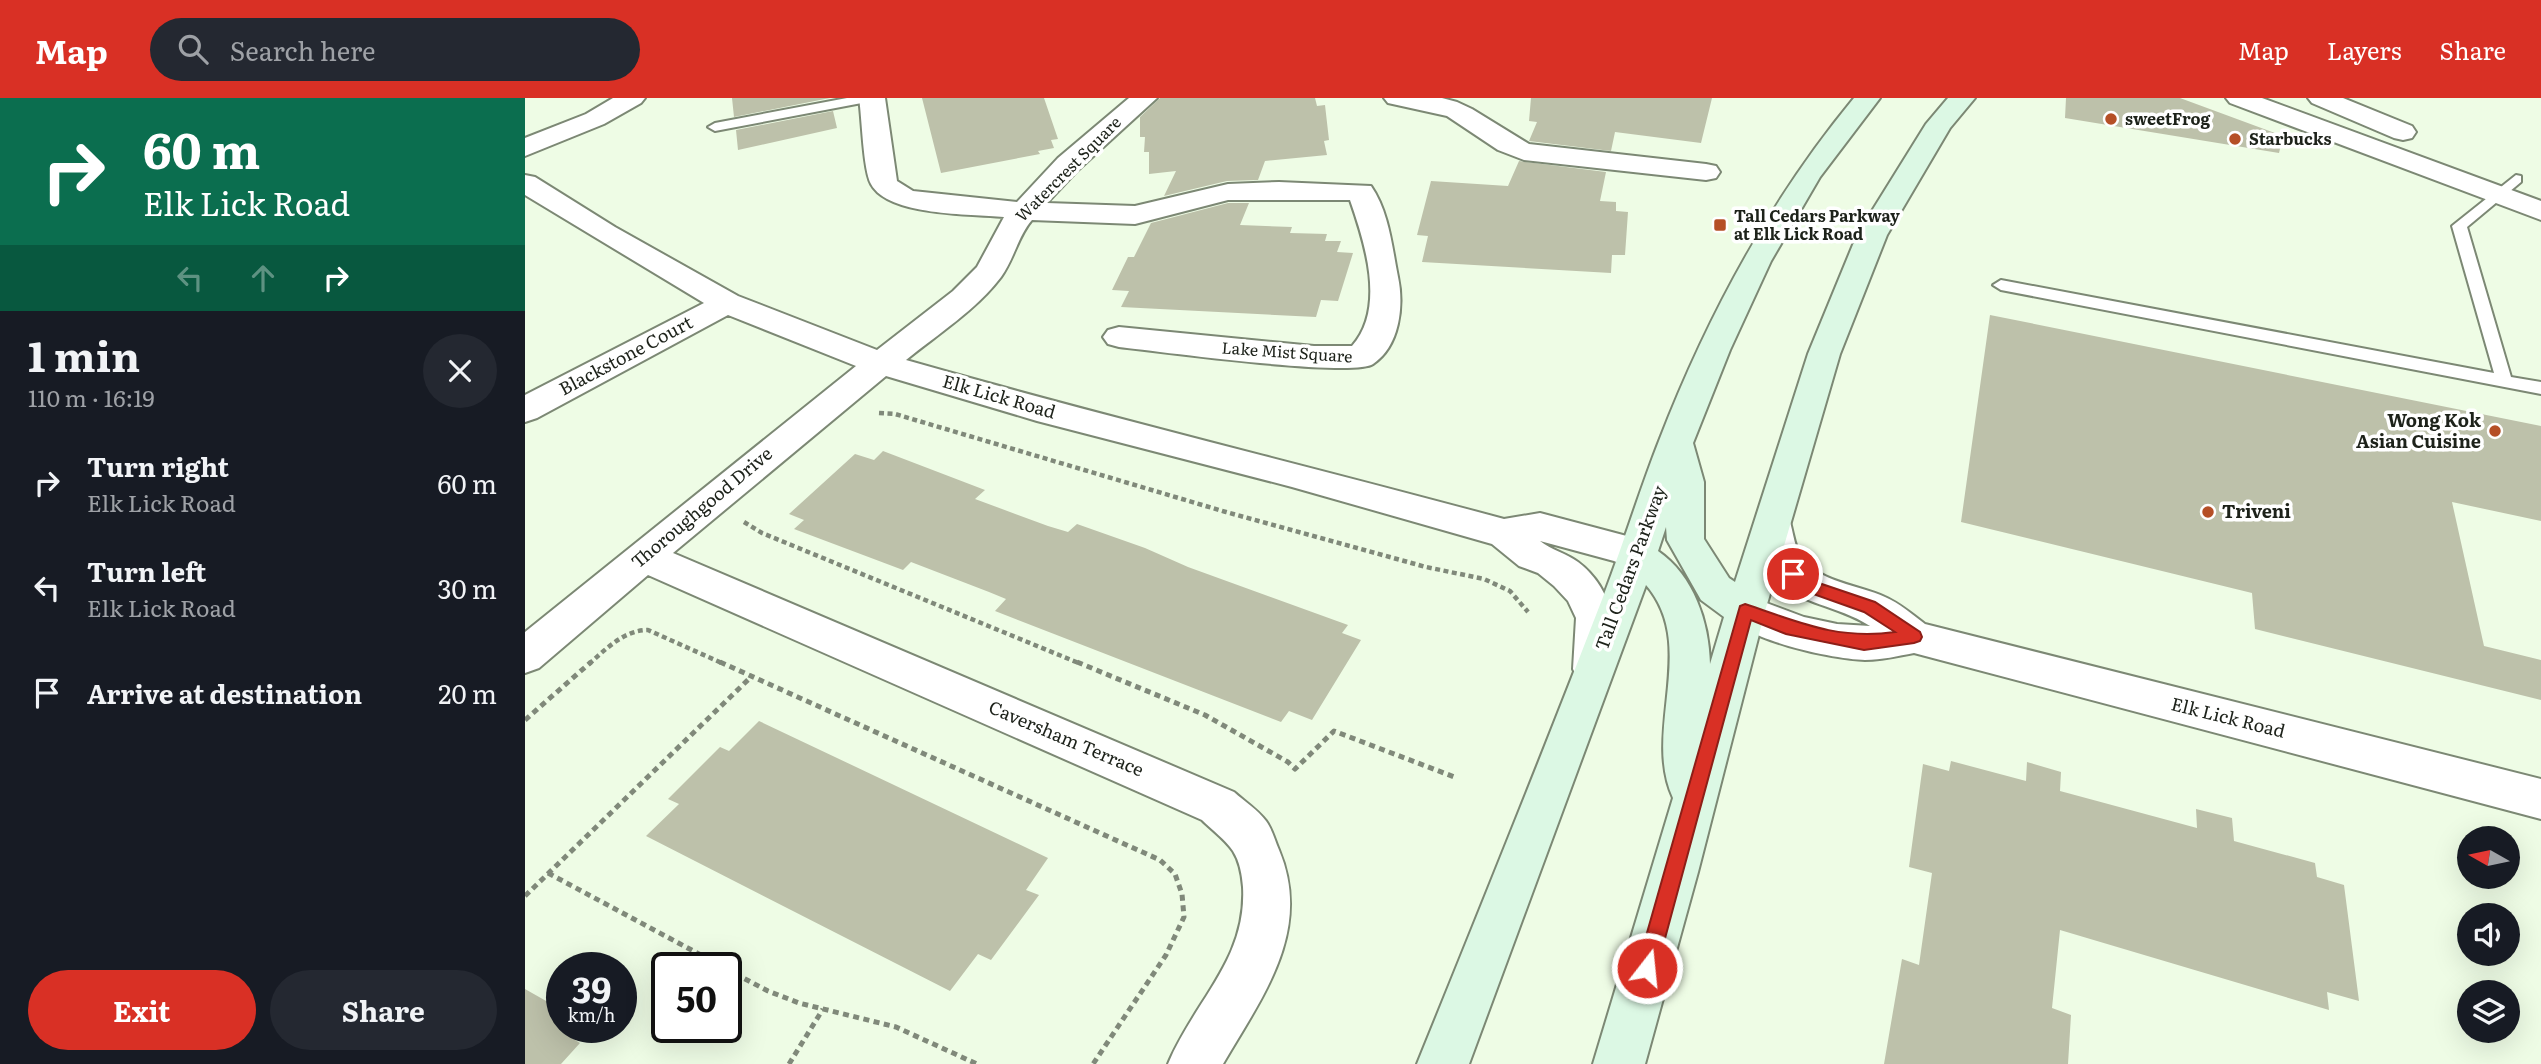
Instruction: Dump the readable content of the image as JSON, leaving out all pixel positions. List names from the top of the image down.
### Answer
{
  "streets": {
    "main road": ["Tall Cedars Parkway"],
    "street": [
      "Watercrest Square",
      "Lake Mist Square",
      "Blackstone Court",
      "Elk Lick Road",
      "Thoroughgood Drive",
      "Caversham Terrace"
    ]
  },
  "crossings": [
    ["Watercrest Square", "Lake Mist Square"],
    ["Watercrest Square", "Elk Lick Road"],
    ["Watercrest Square", "Thoroughgood Drive"],
    ["Blackstone Court", "Elk Lick Road"],
    ["Elk Lick Road", "Thoroughgood Drive"],
    ["Elk Lick Road", "Tall Cedars Parkway"],
    ["Thoroughgood Drive", "Caversham Terrace"]
  ],
  "places": {
    "other": [
      "sweetFrog",
      "Starbucks",
      "Wong Kok Asian Cuisine",
      "Triveni"
    ],
    "transit": ["Tall Cedars Parkway at Elk Lick Road"]
  },
  "north": "left",
  "page": {
    "header": "Map",
    "search": "Search here",
    "nav": ["Map", "Layers", "Share"],
    "turn": ["60 m", "Elk Lick Road"],
    "heading": ["1 min", "110 m · 16:19"],
    "list": [
      {
        "name": "Turn right",
        "note": "Elk Lick Road",
        "value": "60 m"
      },
      {
        "name": "Turn left",
        "note": "Elk Lick Road",
        "value": "30 m"
      },
      {
        "name": "Arrive at destination",
        "value": "20 m"
      }
    ],
    "speed": "39 km/h",
    "limit": "50",
    "buttons": ["Exit", "Share"]
  }
}
